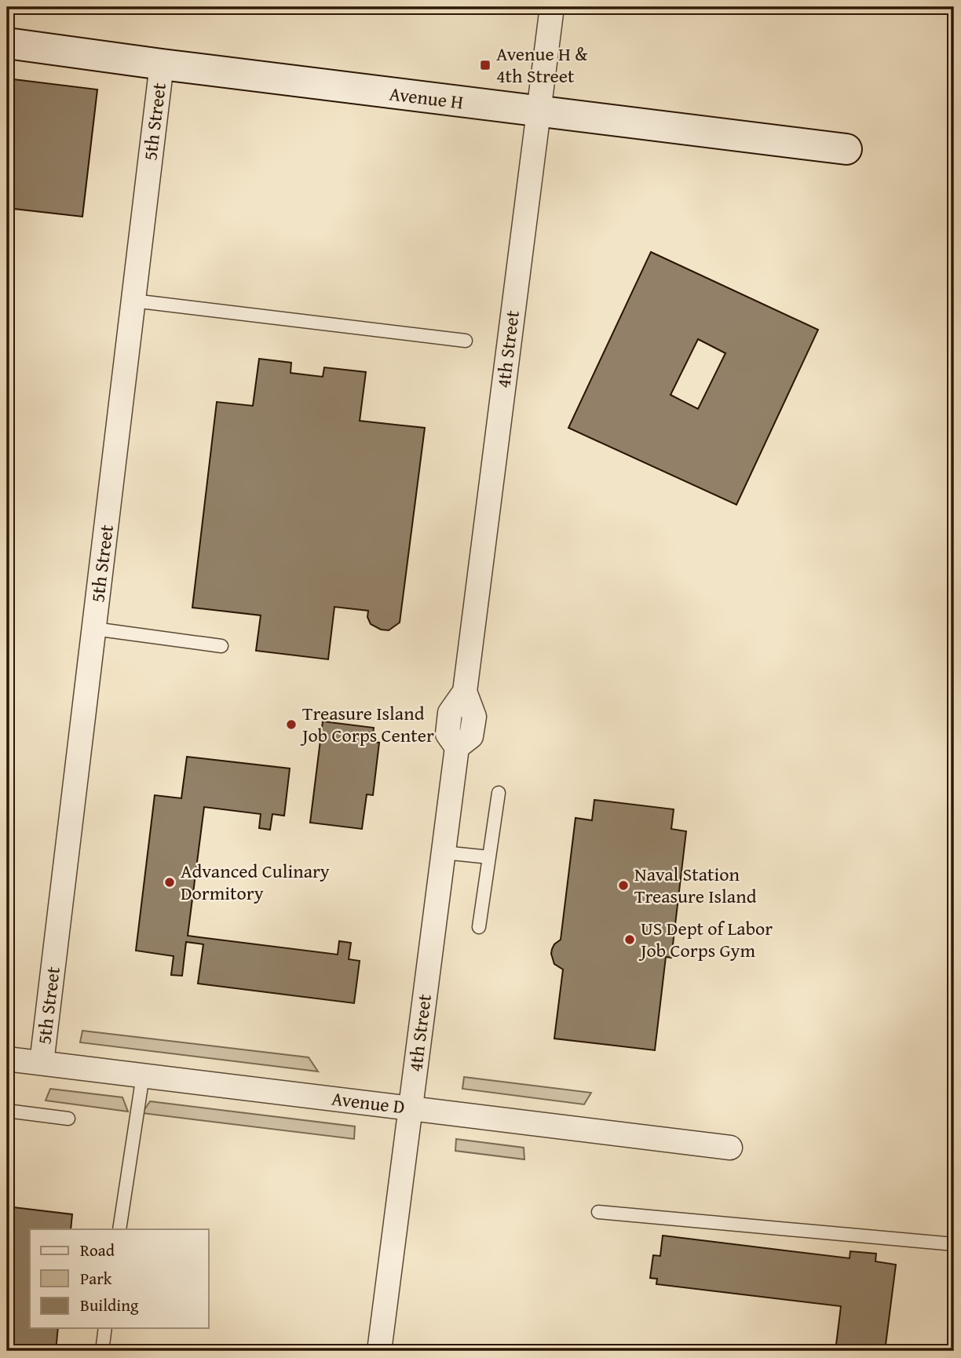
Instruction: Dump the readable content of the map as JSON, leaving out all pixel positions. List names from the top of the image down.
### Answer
{
  "streets": {
    "street": [
      "Avenue H",
      "5th Street",
      "4th Street",
      "Avenue D"
    ]
  },
  "crossings": [
    ["Avenue H", "5th Street"],
    ["Avenue H", "4th Street"],
    ["5th Street", "Avenue D"],
    ["4th Street", "Avenue D"]
  ],
  "places": {
    "transit": ["Avenue H & 4th Street"],
    "other": [
      "Treasure Island Job Corps Center",
      "Advanced Culinary Dormitory",
      "Naval Station Treasure Island",
      "US Dept of Labor Job Corps Gym"
    ]
  },
  "legend": ["Road", "Park", "Building"]
}
